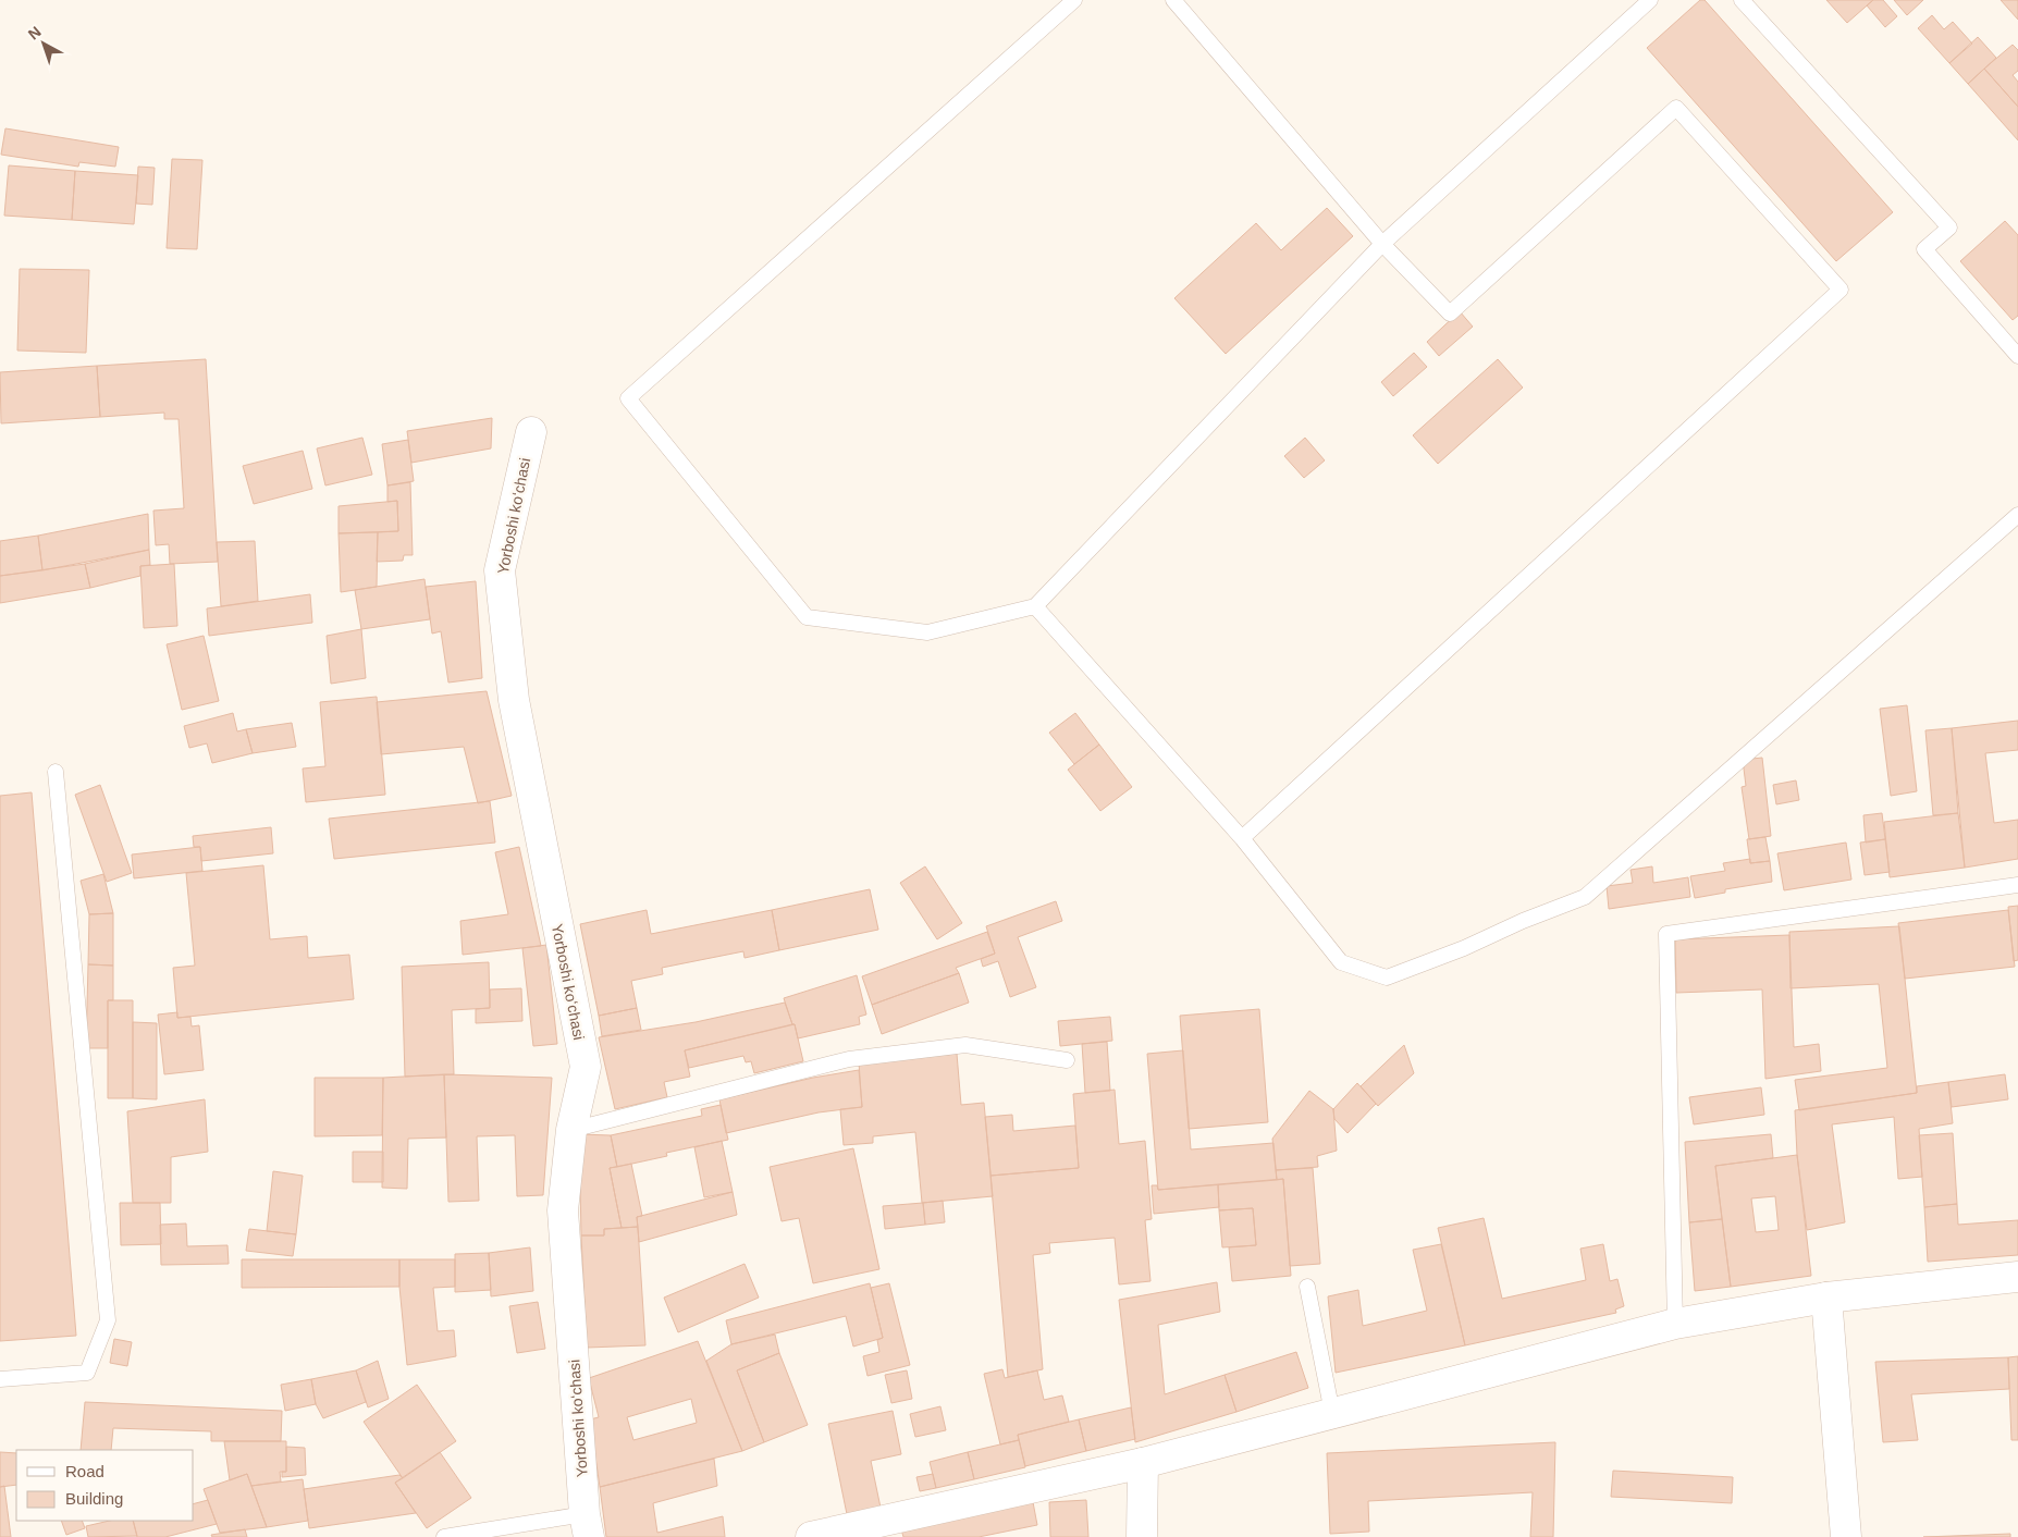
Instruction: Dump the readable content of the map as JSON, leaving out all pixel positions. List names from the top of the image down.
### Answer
{
  "streets": {
    "street": ["Yorboshi koʻchasi"]
  },
  "legend": ["Road", "Building"],
  "north": "top left"
}
